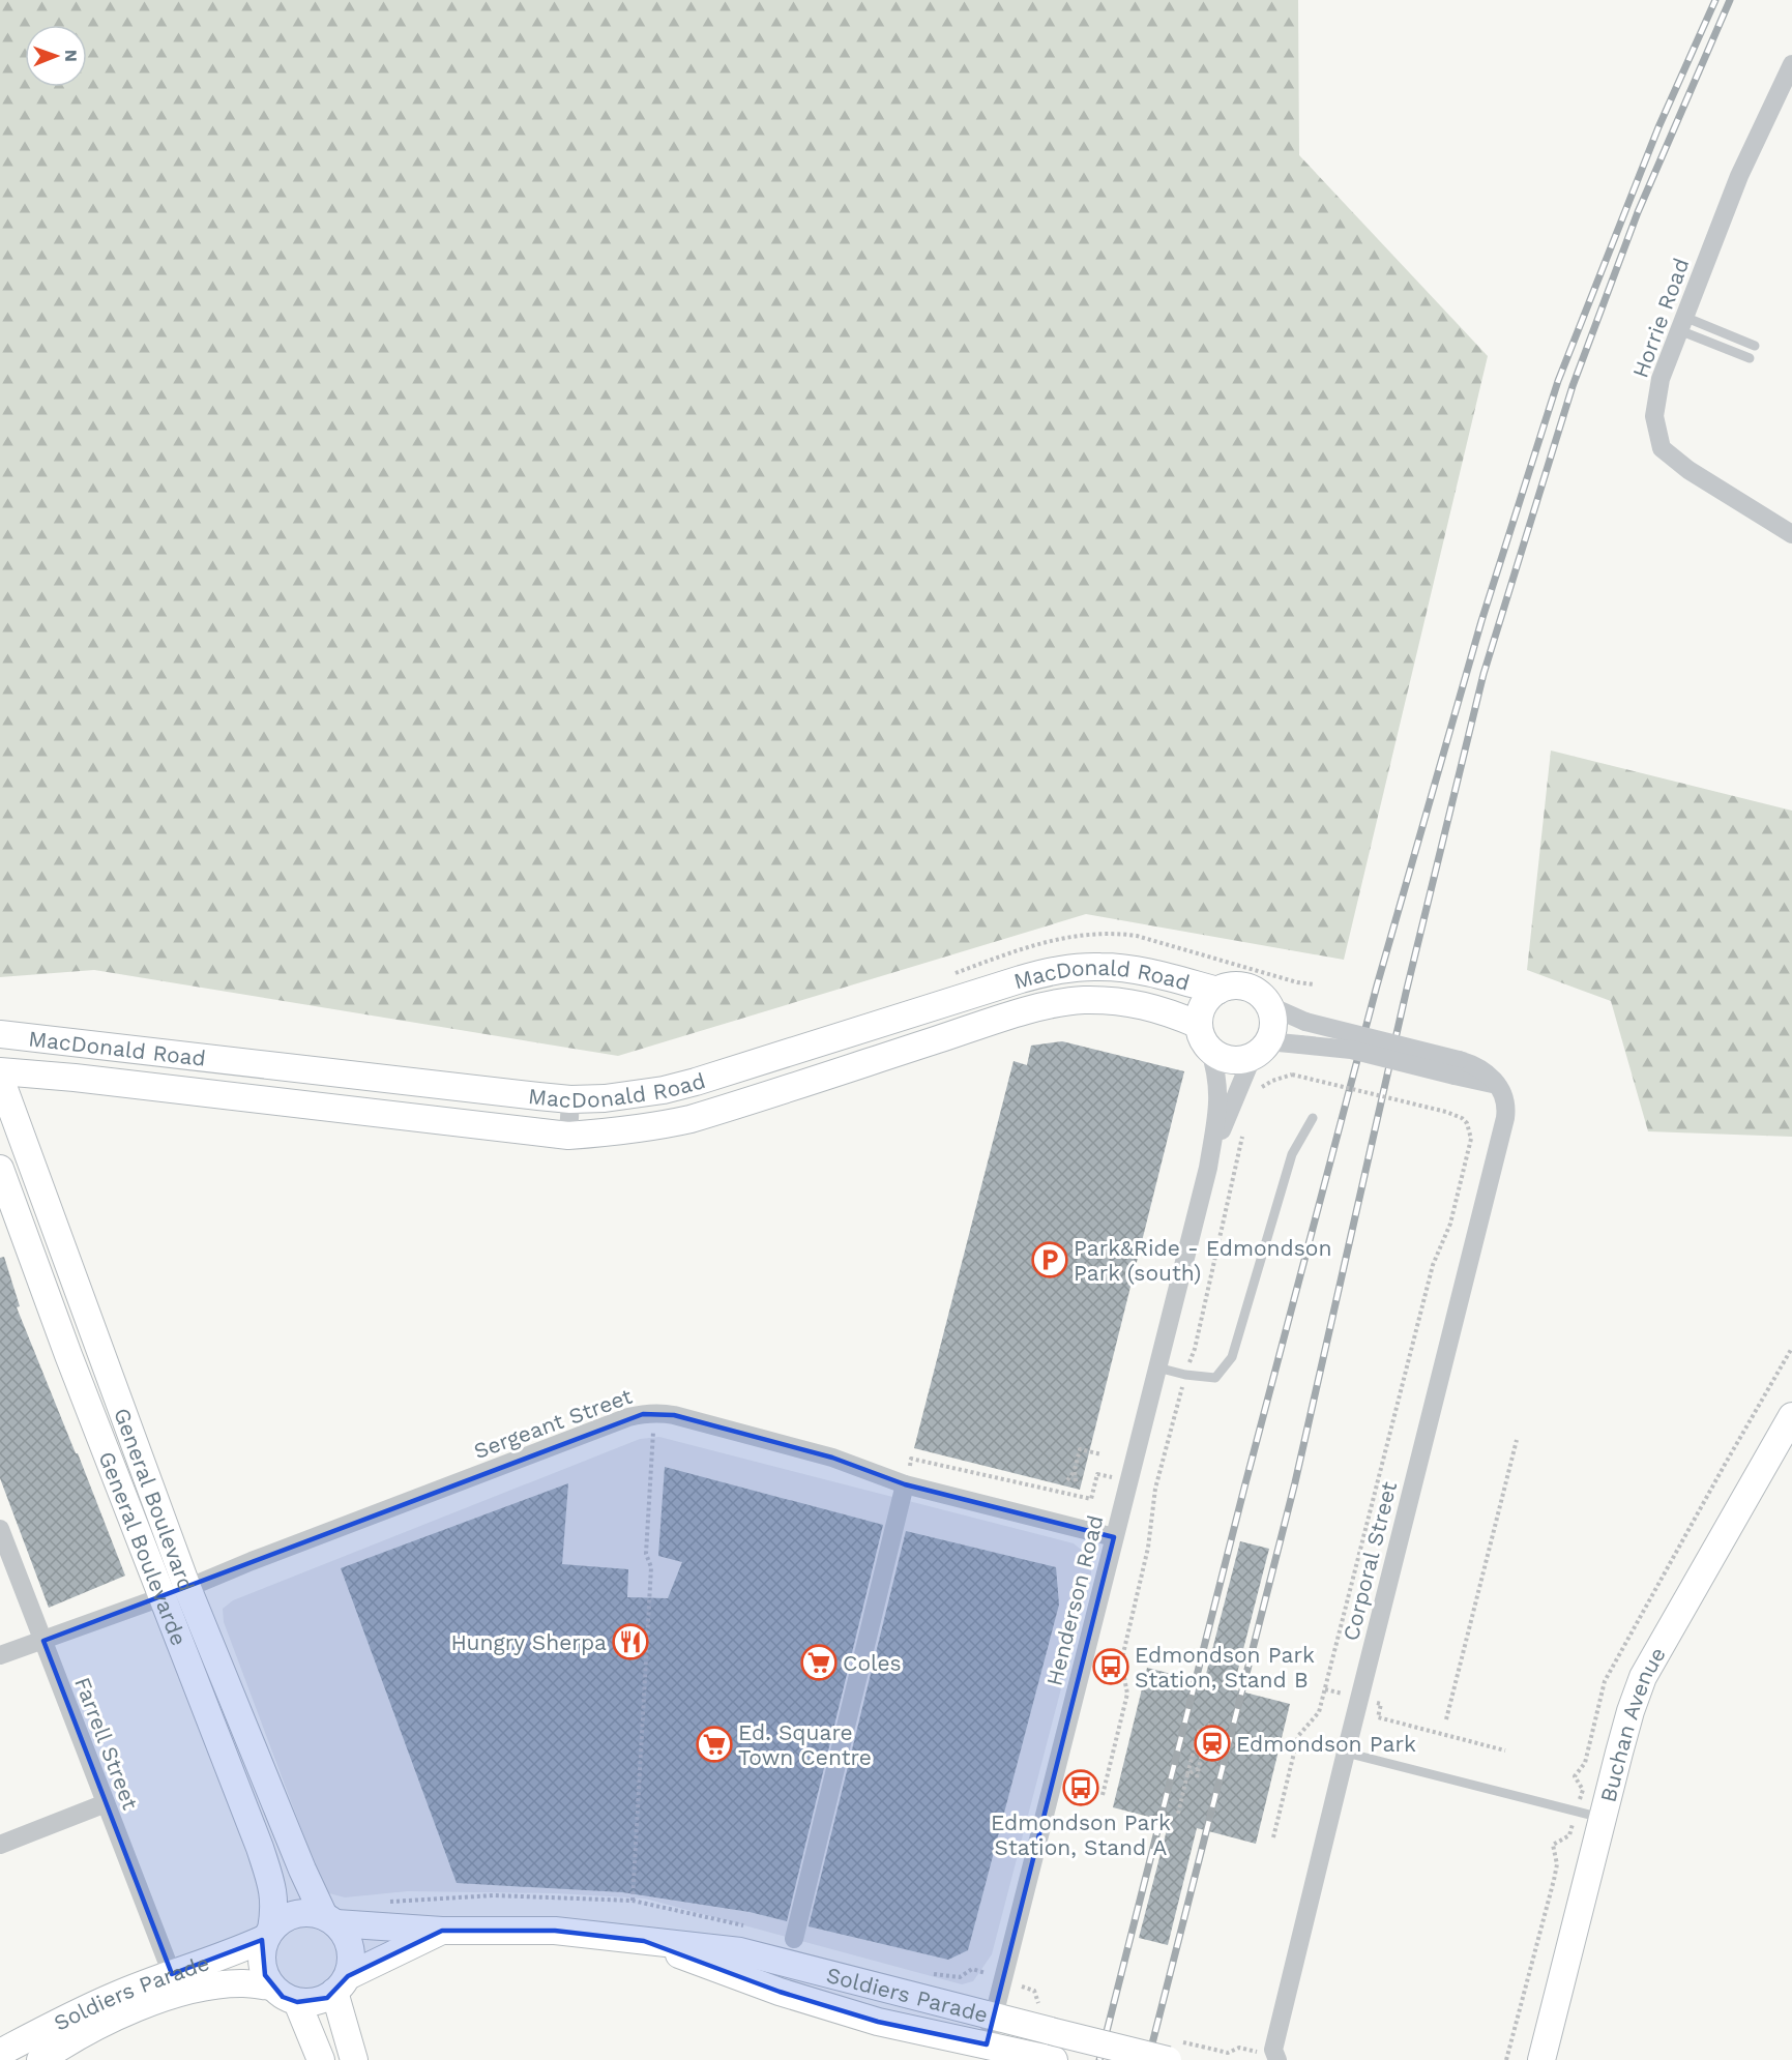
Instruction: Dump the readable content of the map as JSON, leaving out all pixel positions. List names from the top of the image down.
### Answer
{
  "streets": {
    "street": [
      "Horrie Road",
      "MacDonald Road",
      "Sergeant Street",
      "General Boulevard",
      "General Boulevarde",
      "Corporal Street",
      "Henderson Road",
      "Buchan Avenue",
      "Farrell Street",
      "Soldiers Parade"
    ]
  },
  "crossings": [
    ["MacDonald Road", "Henderson Road"],
    ["Sergeant Street", "General Boulevard"],
    ["Sergeant Street", "General Boulevarde"],
    ["Sergeant Street", "Henderson Road"],
    ["Sergeant Street", "Farrell Street"],
    ["General Boulevard", "General Boulevarde"],
    ["General Boulevard", "Soldiers Parade"],
    ["General Boulevarde", "Soldiers Parade"],
    ["Henderson Road", "Soldiers Parade"],
    ["Farrell Street", "Soldiers Parade"]
  ],
  "places": {
    "parking": ["Park&Ride - Edmondson Park (south)"],
    "restaurant": ["Hungry Sherpa"],
    "supermarket": ["Coles", "Ed. Square Town Centre"],
    "bus stop": ["Edmondson Park Station, Stand B", "Edmondson Park Station, Stand A"],
    "station": ["Edmondson Park"]
  },
  "north": "right"
}
